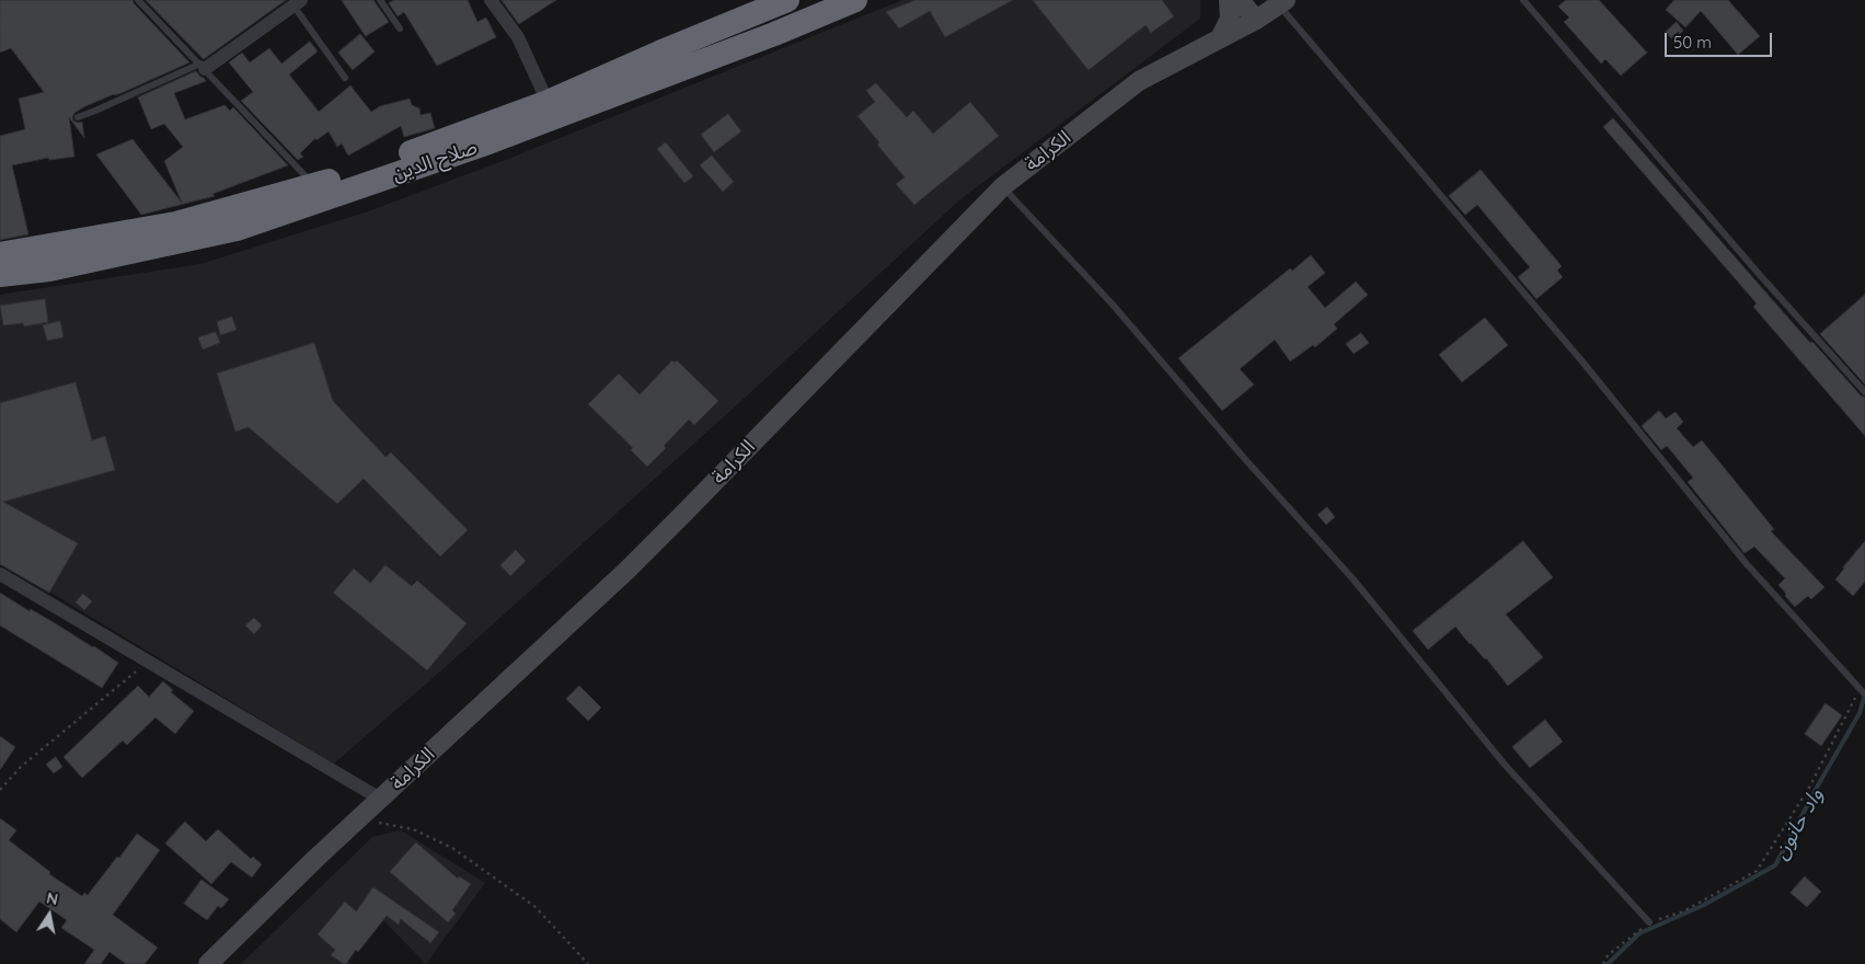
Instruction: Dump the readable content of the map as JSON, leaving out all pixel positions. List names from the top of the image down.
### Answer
{
  "streets": {
    "highway": ["صلاح الدين"],
    "main road": ["الكرامة"]
  },
  "water": ["واد حانون"],
  "scale_bar": "50 m",
  "north": "top"
}
